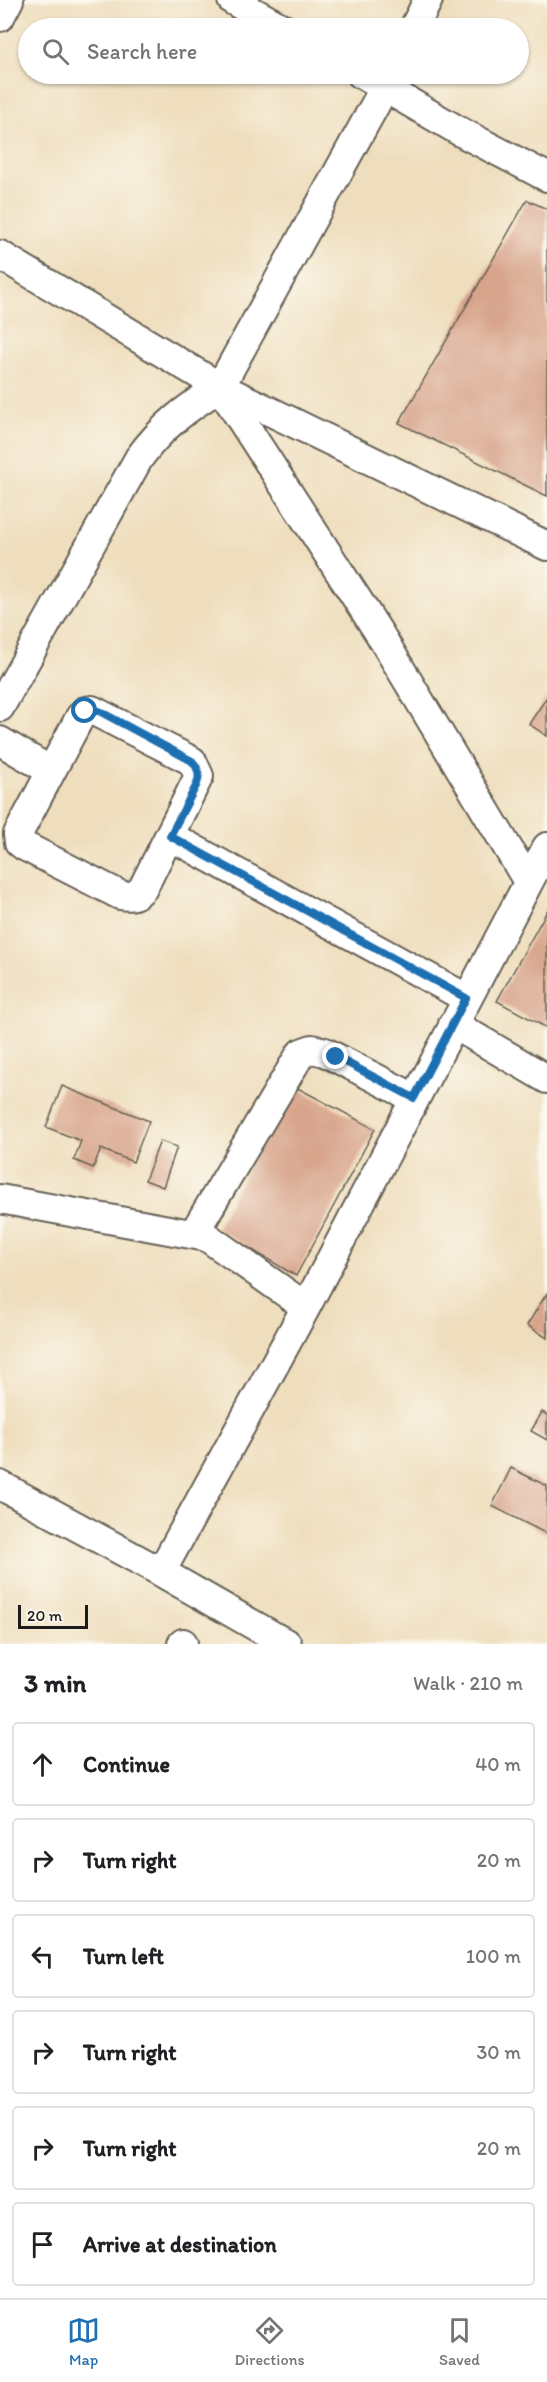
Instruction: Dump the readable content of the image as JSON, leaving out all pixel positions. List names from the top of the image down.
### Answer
{
  "scale_bar": "20 m",
  "page": {
    "search": "Search here",
    "scale": "20 m",
    "heading": ["3 min", "Walk · 210 m"],
    "list": [
      ["Continue", "40 m"],
      ["Turn right", "20 m"],
      ["Turn left", "100 m"],
      ["Turn right", "30 m"],
      ["Turn right", "20 m"],
      "Arrive at destination"
    ],
    "nav": ["Map", "Directions", "Saved"]
  }
}
